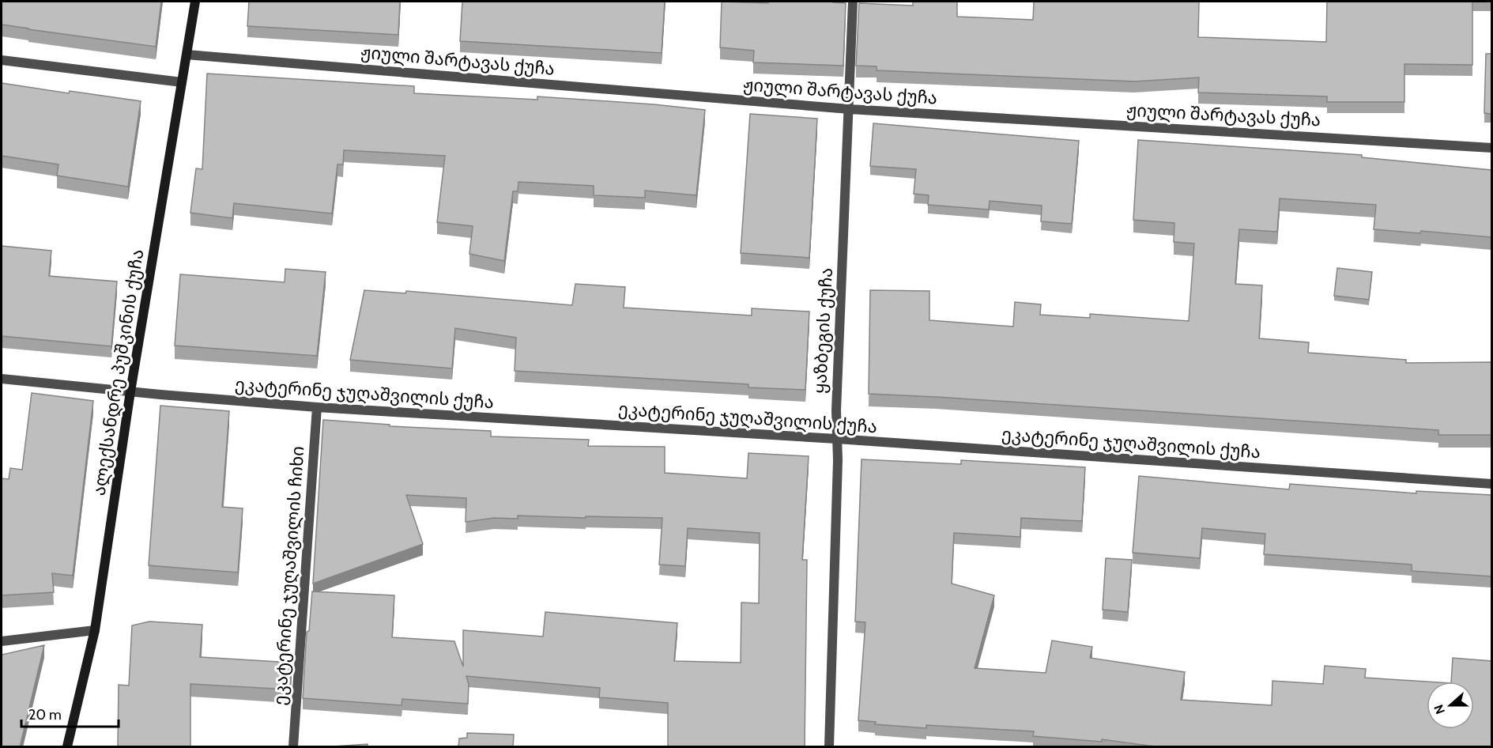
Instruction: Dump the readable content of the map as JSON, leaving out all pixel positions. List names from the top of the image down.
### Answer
{
  "streets": {
    "main road": ["ალექსანდრე პუშკინის ქუჩა"],
    "street": [
      "ჟიული შარტავას ქუჩა",
      "ყაზბეგის ქუჩა",
      "ეკატერინე ჯუღაშვილის ქუჩა",
      "ეკატერინე ჯუღაშვილის ჩიხი"
    ]
  },
  "crossings": [
    ["ჟიული შარტავას ქუჩა", "ყაზბეგის ქუჩა"],
    ["ჟიული შარტავას ქუჩა", "ალექსანდრე პუშკინის ქუჩა"],
    ["ყაზბეგის ქუჩა", "ეკატერინე ჯუღაშვილის ქუჩა"],
    ["ალექსანდრე პუშკინის ქუჩა", "ეკატერინე ჯუღაშვილის ქუჩა"],
    ["ეკატერინე ჯუღაშვილის ქუჩა", "ეკატერინე ჯუღაშვილის ჩიხი"]
  ],
  "scale_bar": "20 m",
  "north": "left"
}
